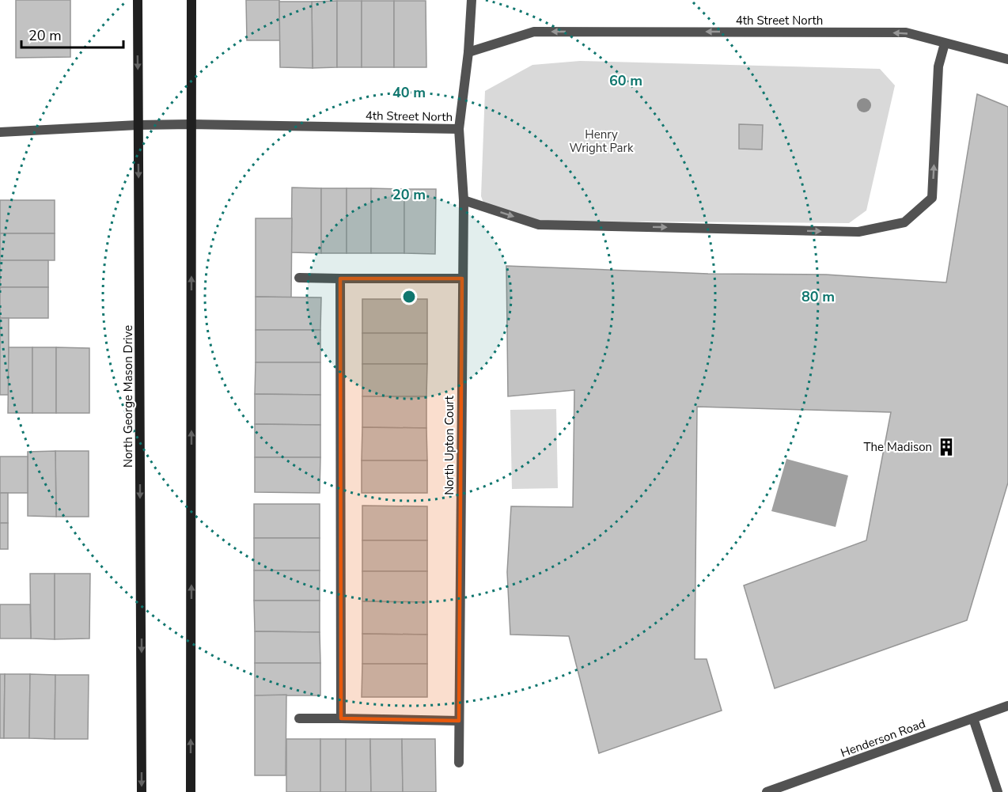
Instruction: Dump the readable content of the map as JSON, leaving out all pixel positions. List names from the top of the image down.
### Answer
{
  "streets": {
    "main road": ["North George Mason Drive"],
    "street": ["4th Street North", "North Upton Court", "Henderson Road"]
  },
  "crossings": [
    ["4th Street North", "North George Mason Drive"],
    ["4th Street North", "North Upton Court"]
  ],
  "one_way": ["4th Street North"],
  "parks": ["Henry Wright Park"],
  "places": {
    "building": ["The Madison"]
  },
  "scale_bar": "20 m",
  "rings": [
    "60 m",
    "40 m",
    "20 m",
    "80 m"
  ]
}
